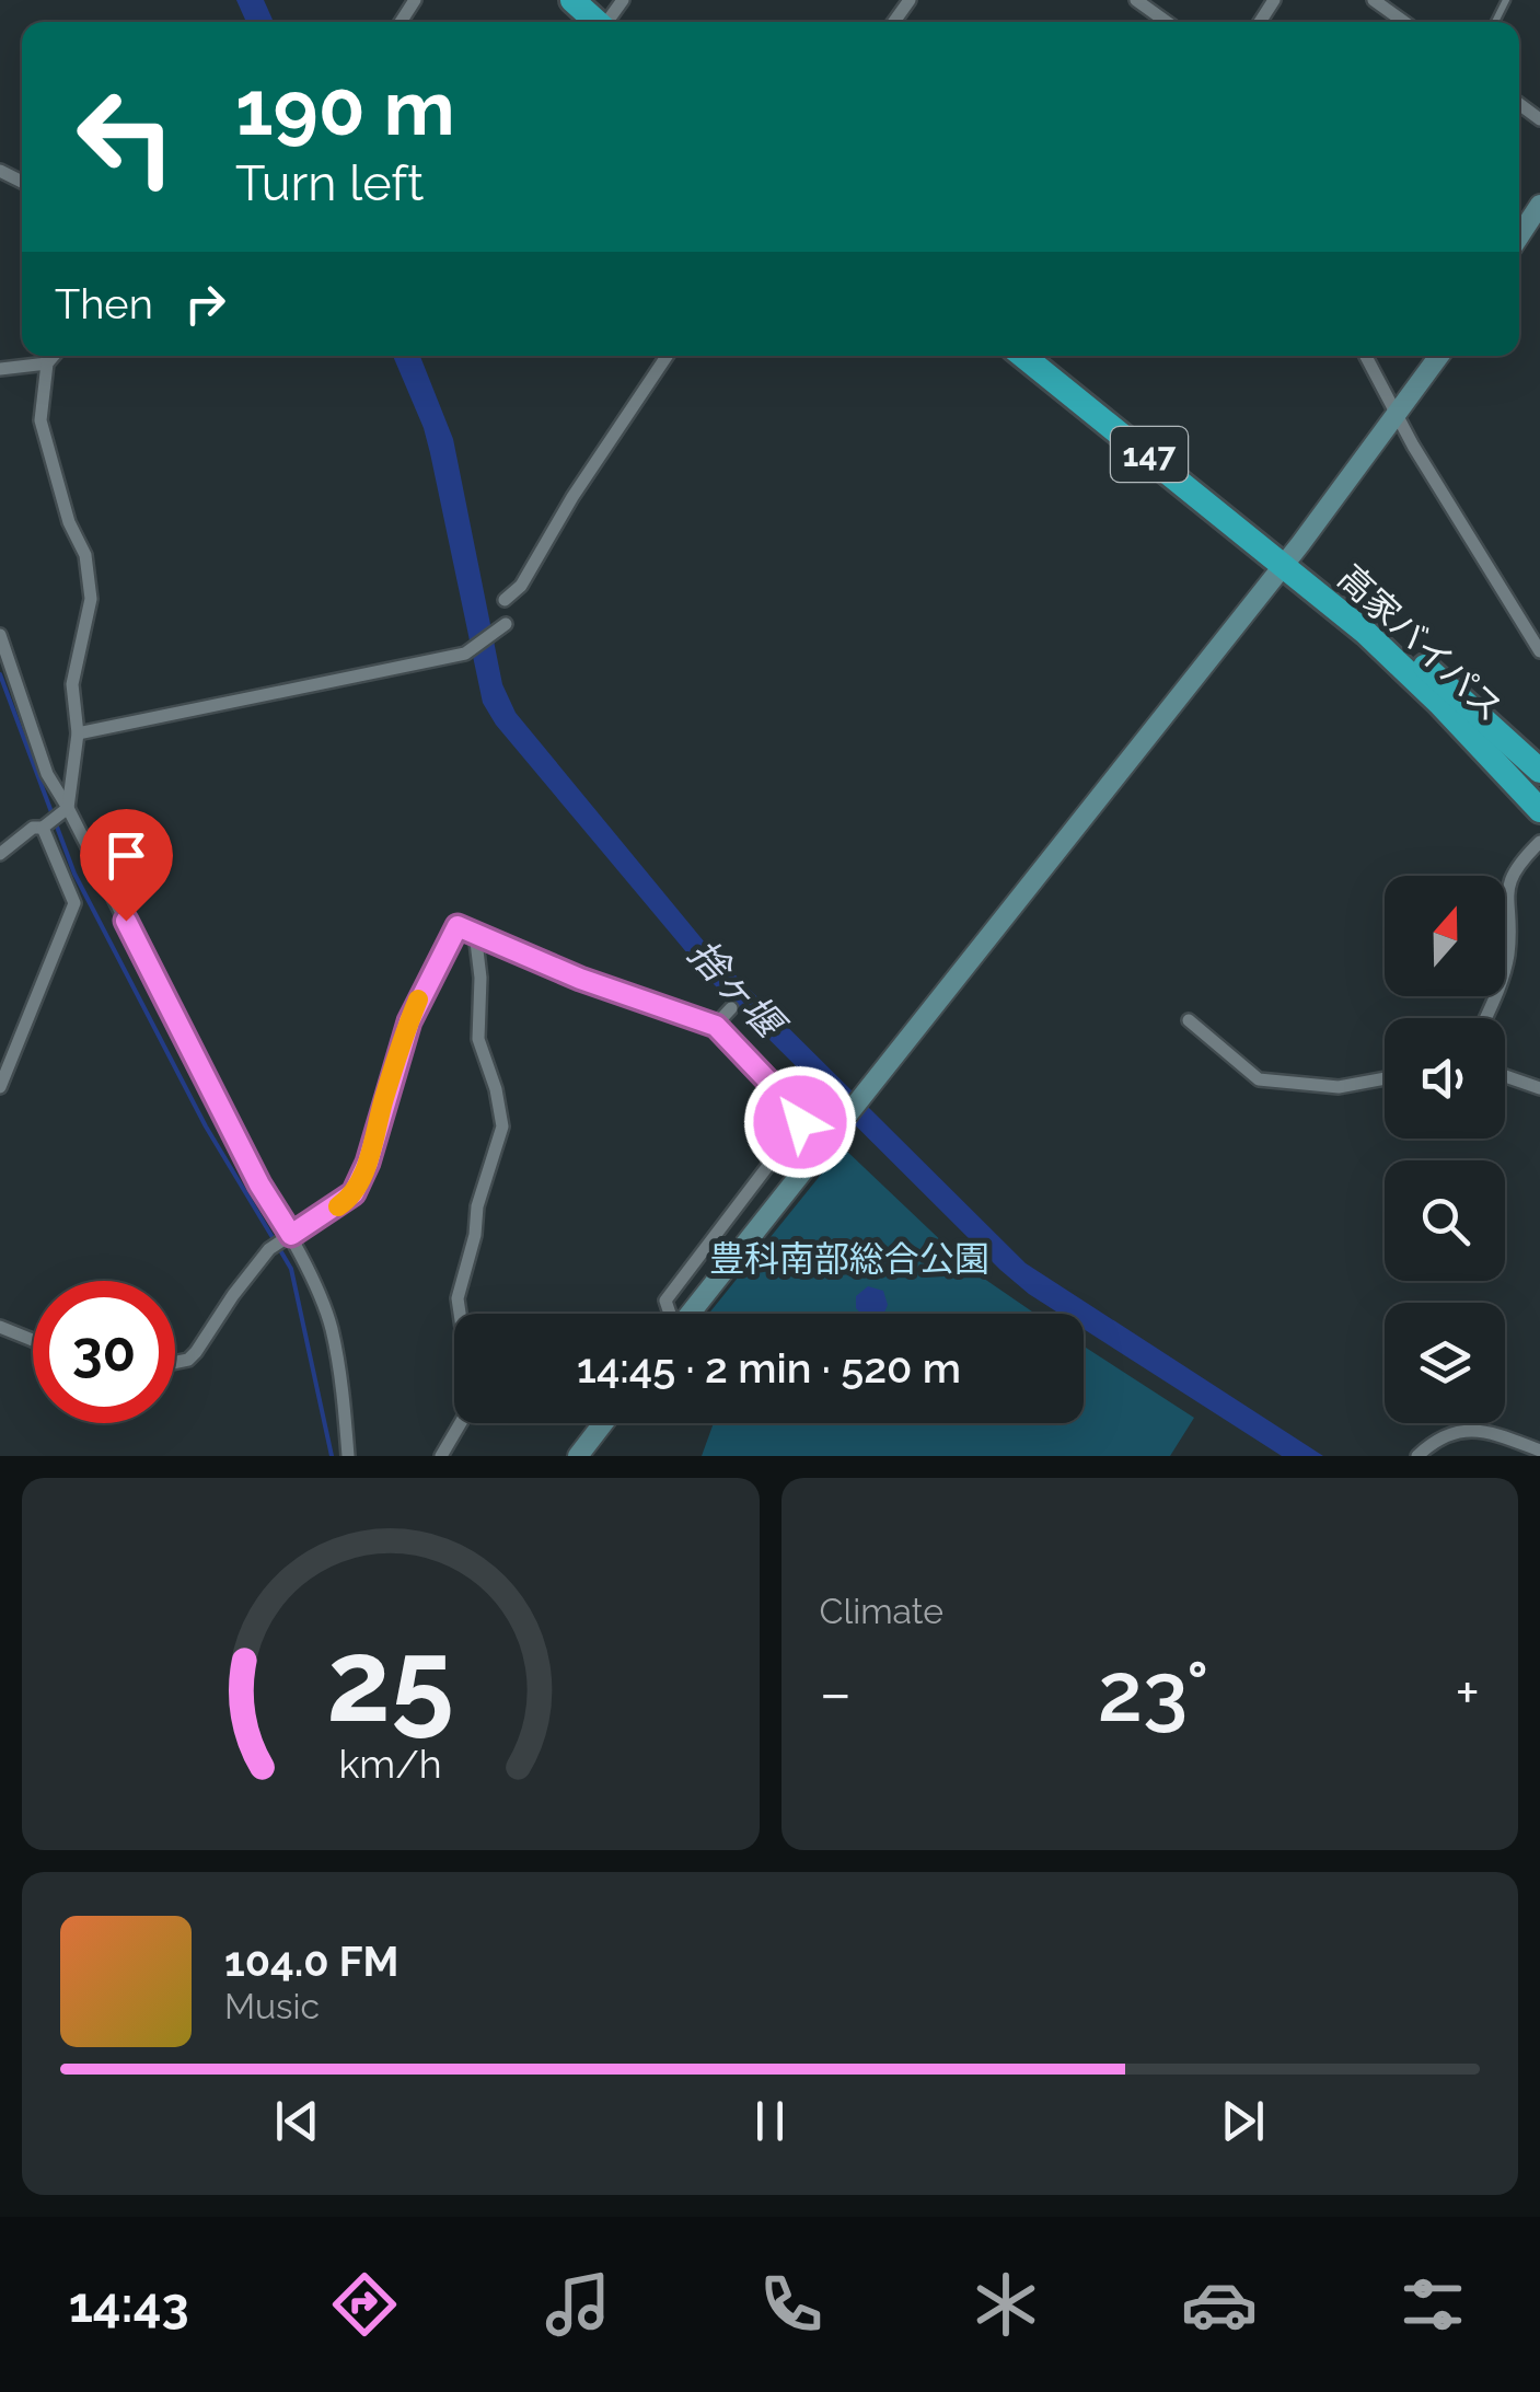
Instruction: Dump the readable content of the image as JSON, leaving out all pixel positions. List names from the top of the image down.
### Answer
{
  "streets": {
    "highway": ["147", "高家バイパス"]
  },
  "water": ["捨ヶ堰"],
  "parks": ["豊科南部総合公園"],
  "north": "top",
  "page": {
    "turn": ["190 m", "Turn left"],
    "then": "Then",
    "limit": "30",
    "trip": "14:45 · 2 min · 520 m",
    "tile": "Climate",
    "heat": ["−", "23°", "+"],
    "song": ["104.0 FM", "Music"],
    "tabs": "14:43",
    "gauge": ["25", "km/h"]
  }
}
